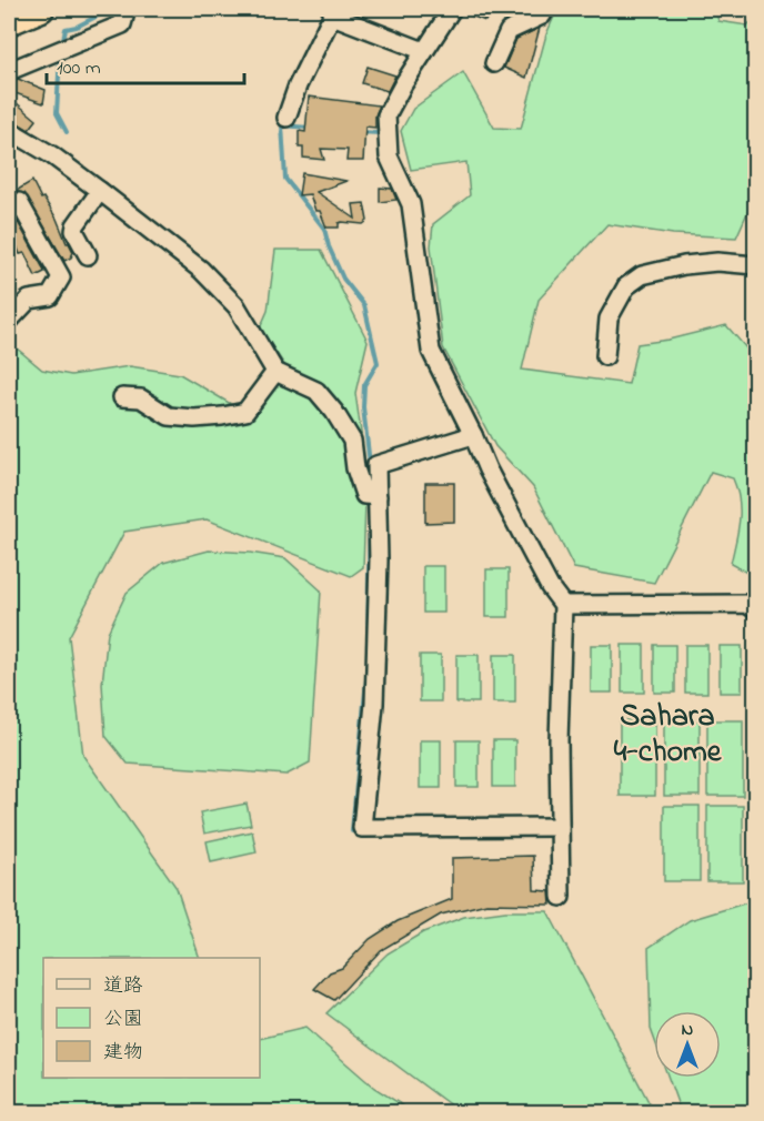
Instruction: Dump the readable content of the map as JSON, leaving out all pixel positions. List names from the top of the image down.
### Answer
{
  "districts": ["Sahara 4-chome"],
  "legend": ["道路", "公園", "建物"],
  "scale_bar": "100 m",
  "north": "top"
}
